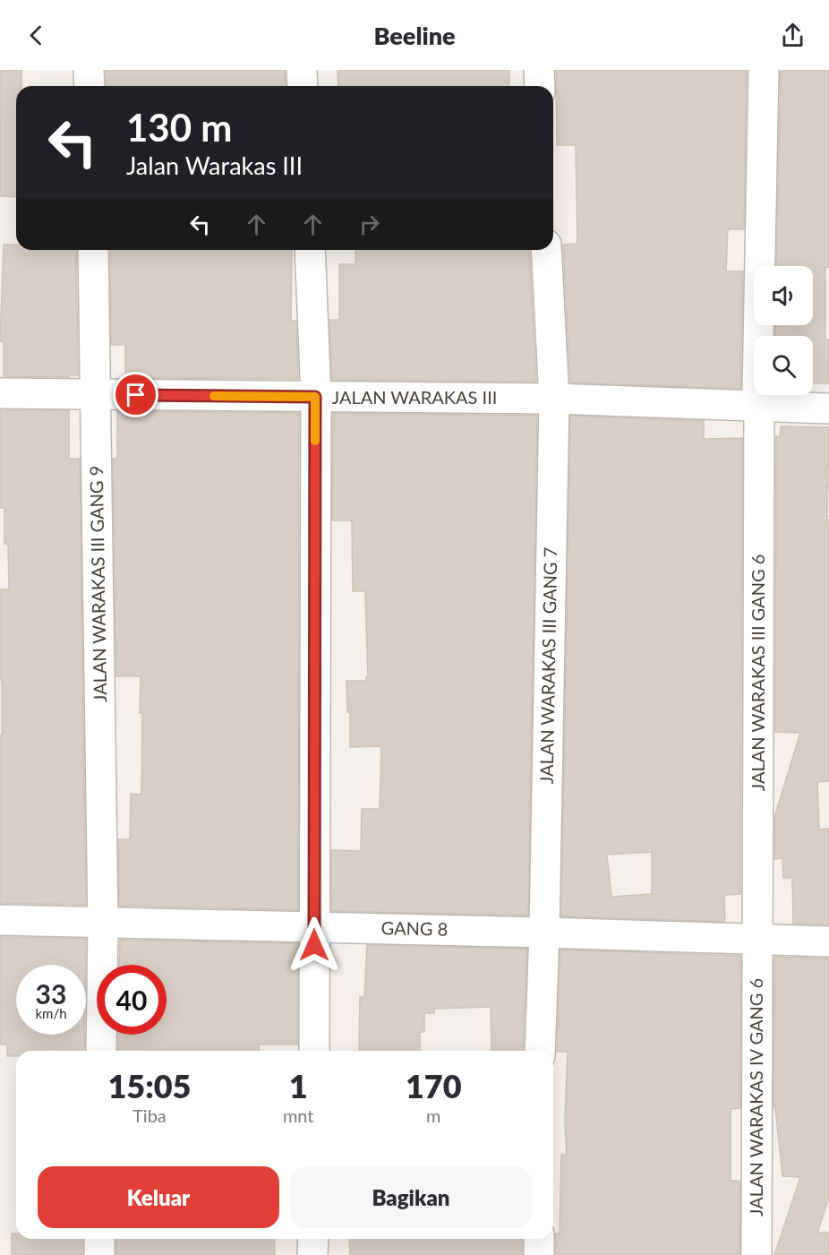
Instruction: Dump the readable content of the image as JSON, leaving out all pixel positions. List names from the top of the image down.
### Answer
{
  "streets": {
    "street": [
      "JALAN WARAKAS III",
      "JALAN WARAKAS III GANG 9",
      "JALAN WARAKAS III GANG 7",
      "JALAN WARAKAS III GANG 6",
      "GANG 8",
      "JALAN WARAKAS IV GANG 6"
    ]
  },
  "crossings": [
    ["JALAN WARAKAS III", "JALAN WARAKAS III GANG 9"],
    ["JALAN WARAKAS III", "JALAN WARAKAS III GANG 7"],
    ["JALAN WARAKAS III", "JALAN WARAKAS III GANG 6"],
    ["JALAN WARAKAS III GANG 9", "GANG 8"],
    ["JALAN WARAKAS III GANG 7", "GANG 8"],
    ["JALAN WARAKAS III GANG 6", "GANG 8"],
    ["JALAN WARAKAS III GANG 6", "JALAN WARAKAS IV GANG 6"],
    ["GANG 8", "JALAN WARAKAS IV GANG 6"]
  ],
  "page": {
    "header": "Beeline",
    "turn": ["130 m", "Jalan Warakas III"],
    "speed": "33 km/h",
    "limit": "40",
    "eta": [
      "15:05",
      "Tiba",
      "1",
      "mnt",
      "170",
      "m"
    ],
    "buttons": ["Keluar", "Bagikan"]
  }
}
